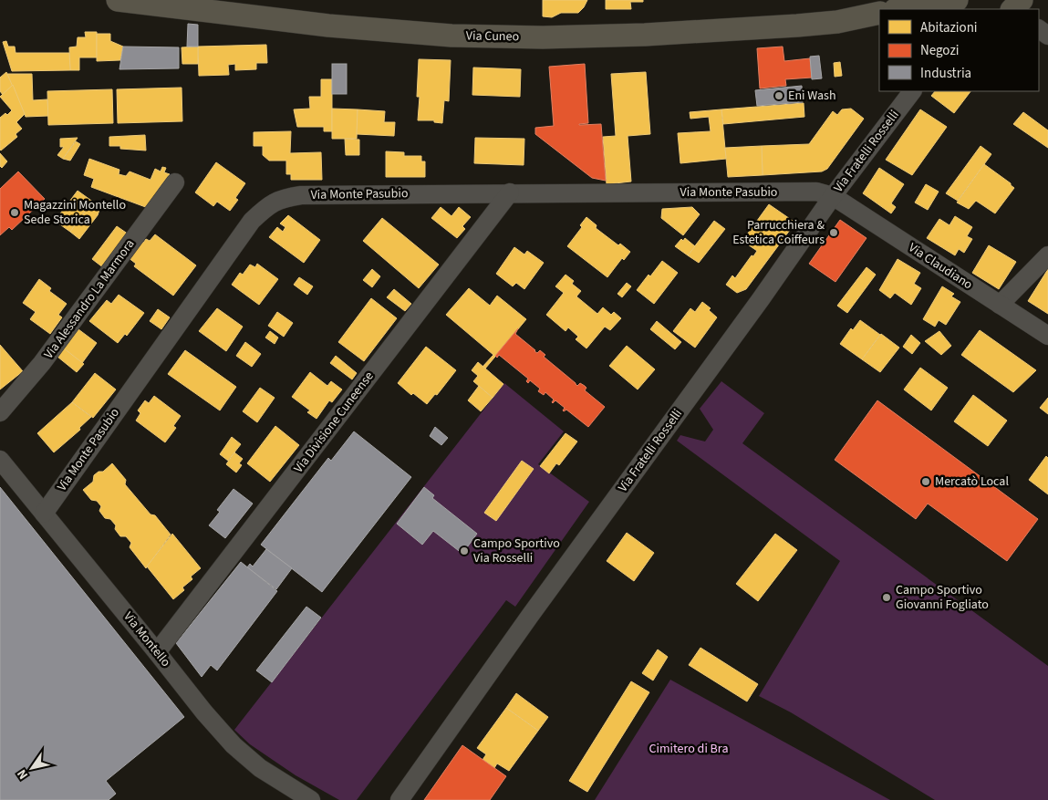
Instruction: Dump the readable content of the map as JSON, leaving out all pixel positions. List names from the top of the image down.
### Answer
{
  "streets": {
    "main road": ["Via Cuneo"],
    "street": [
      "Via Fratelli Rosselli",
      "Via Monte Pasubio",
      "Via Claudiano",
      "Via Alessandro La Marmora",
      "Via Divisione Cuneense",
      "Via Montello"
    ]
  },
  "crossings": [
    ["Via Fratelli Rosselli", "Via Monte Pasubio"],
    ["Via Fratelli Rosselli", "Via Claudiano"],
    ["Via Monte Pasubio", "Via Claudiano"],
    ["Via Monte Pasubio", "Via Divisione Cuneense"],
    ["Via Monte Pasubio", "Via Montello"],
    ["Via Divisione Cuneense", "Via Montello"]
  ],
  "parks": ["Cimitero di Bra"],
  "places": [
    "Eni Wash",
    "Magazzini Montello Sede Storica",
    "Parrucchiera & Estetica Coiffeurs",
    "Mercatò Local",
    "Campo Sportivo Via Rosselli",
    "Campo Sportivo Giovanni Fogliato"
  ],
  "legend": ["Abitazioni", "Negozi", "Industria"],
  "north": "bottom left"
}
